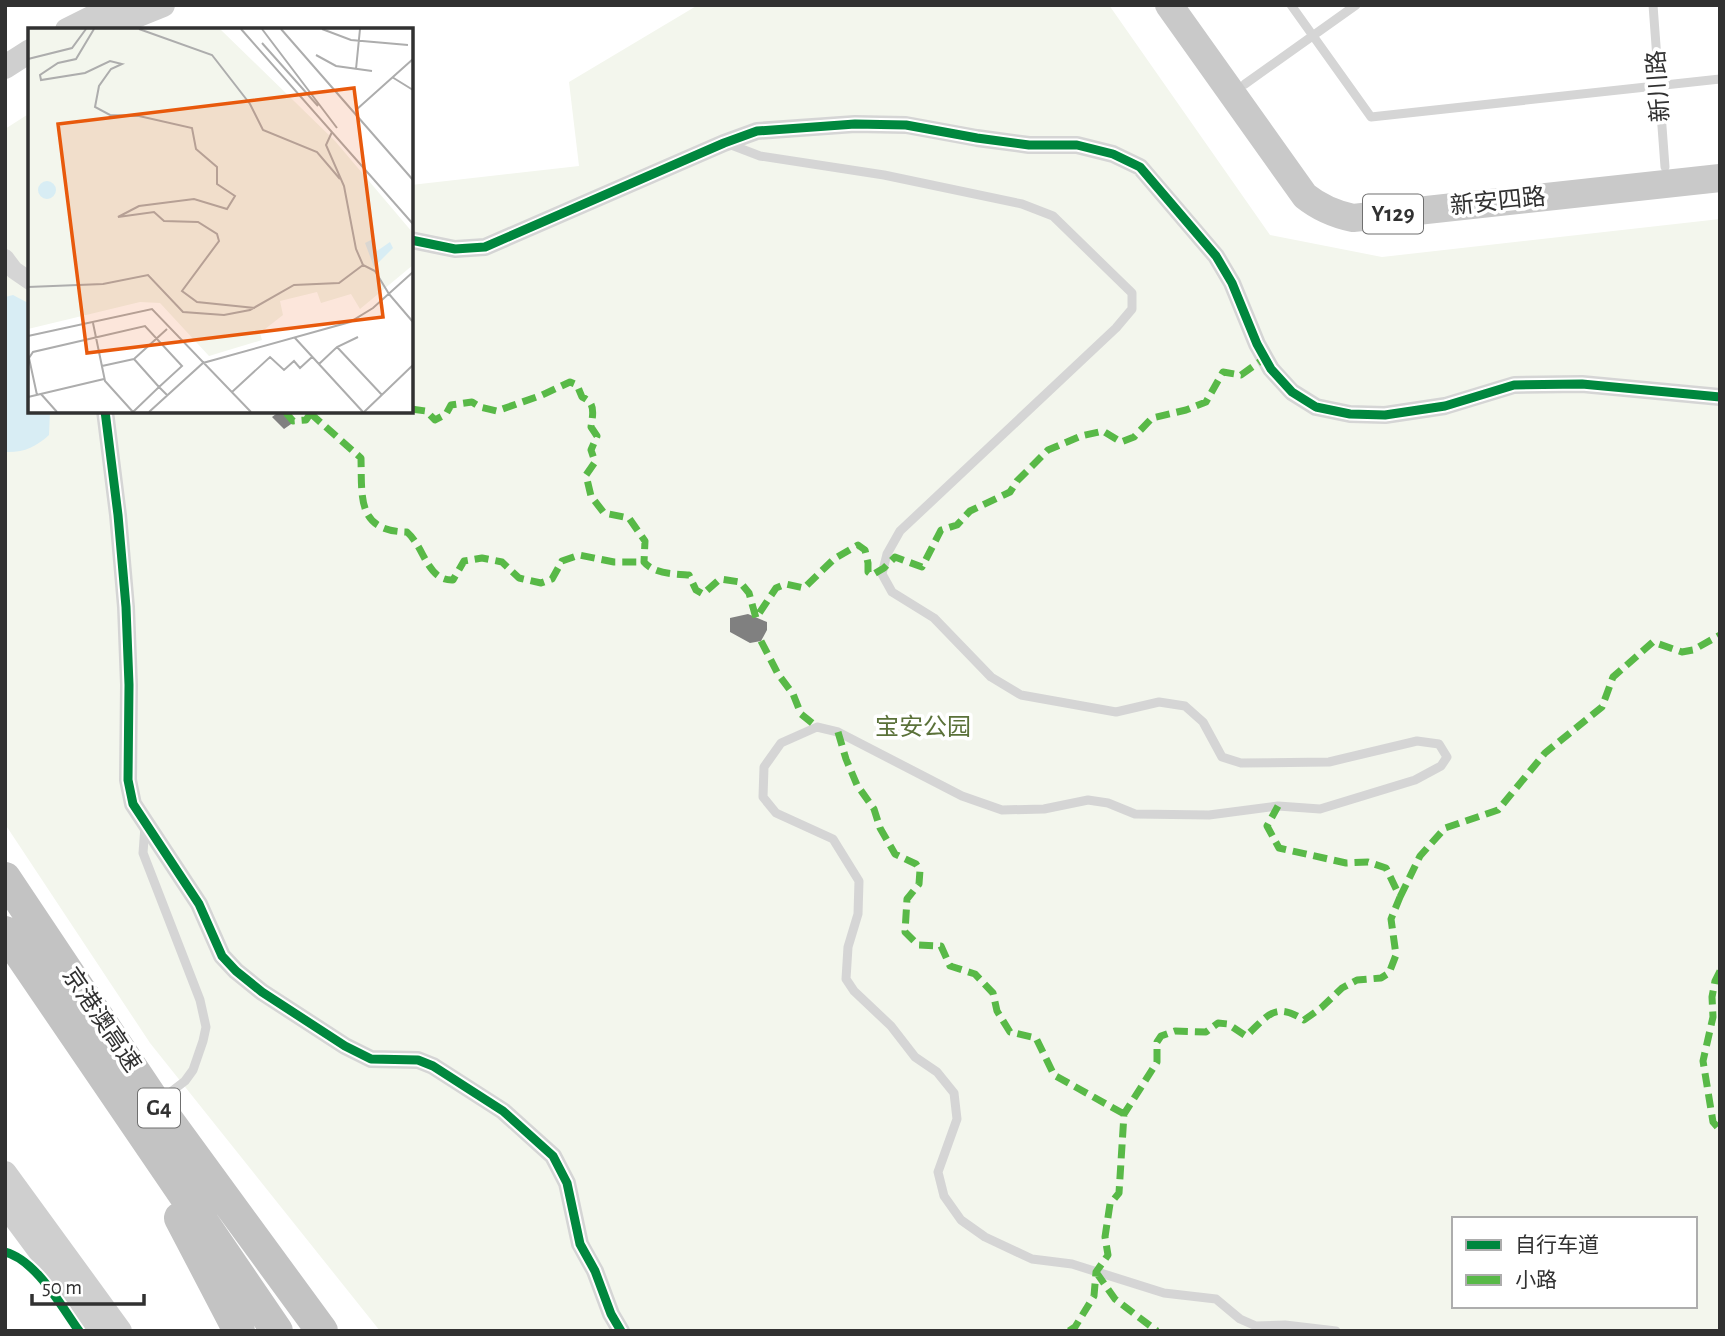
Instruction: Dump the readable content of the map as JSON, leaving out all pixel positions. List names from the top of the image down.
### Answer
{
  "streets": {
    "highway": ["京港澳高速", "G4"],
    "main road": ["新安四路", "Y129"],
    "lane": ["新川路"]
  },
  "crossings": [
    ["新川路", "新安四路"]
  ],
  "parks": ["宝安公园"],
  "legend": ["自行车道", "小路"],
  "scale_bar": "50 m"
}
